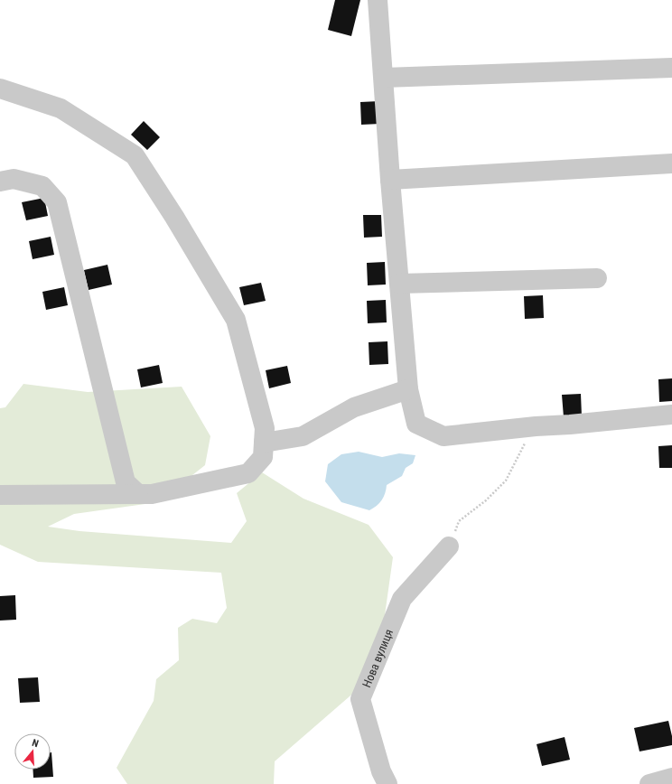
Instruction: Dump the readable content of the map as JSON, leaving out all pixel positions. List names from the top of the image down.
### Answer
{
  "streets": {
    "street": ["Нова вулиця"]
  },
  "north": "top"
}
